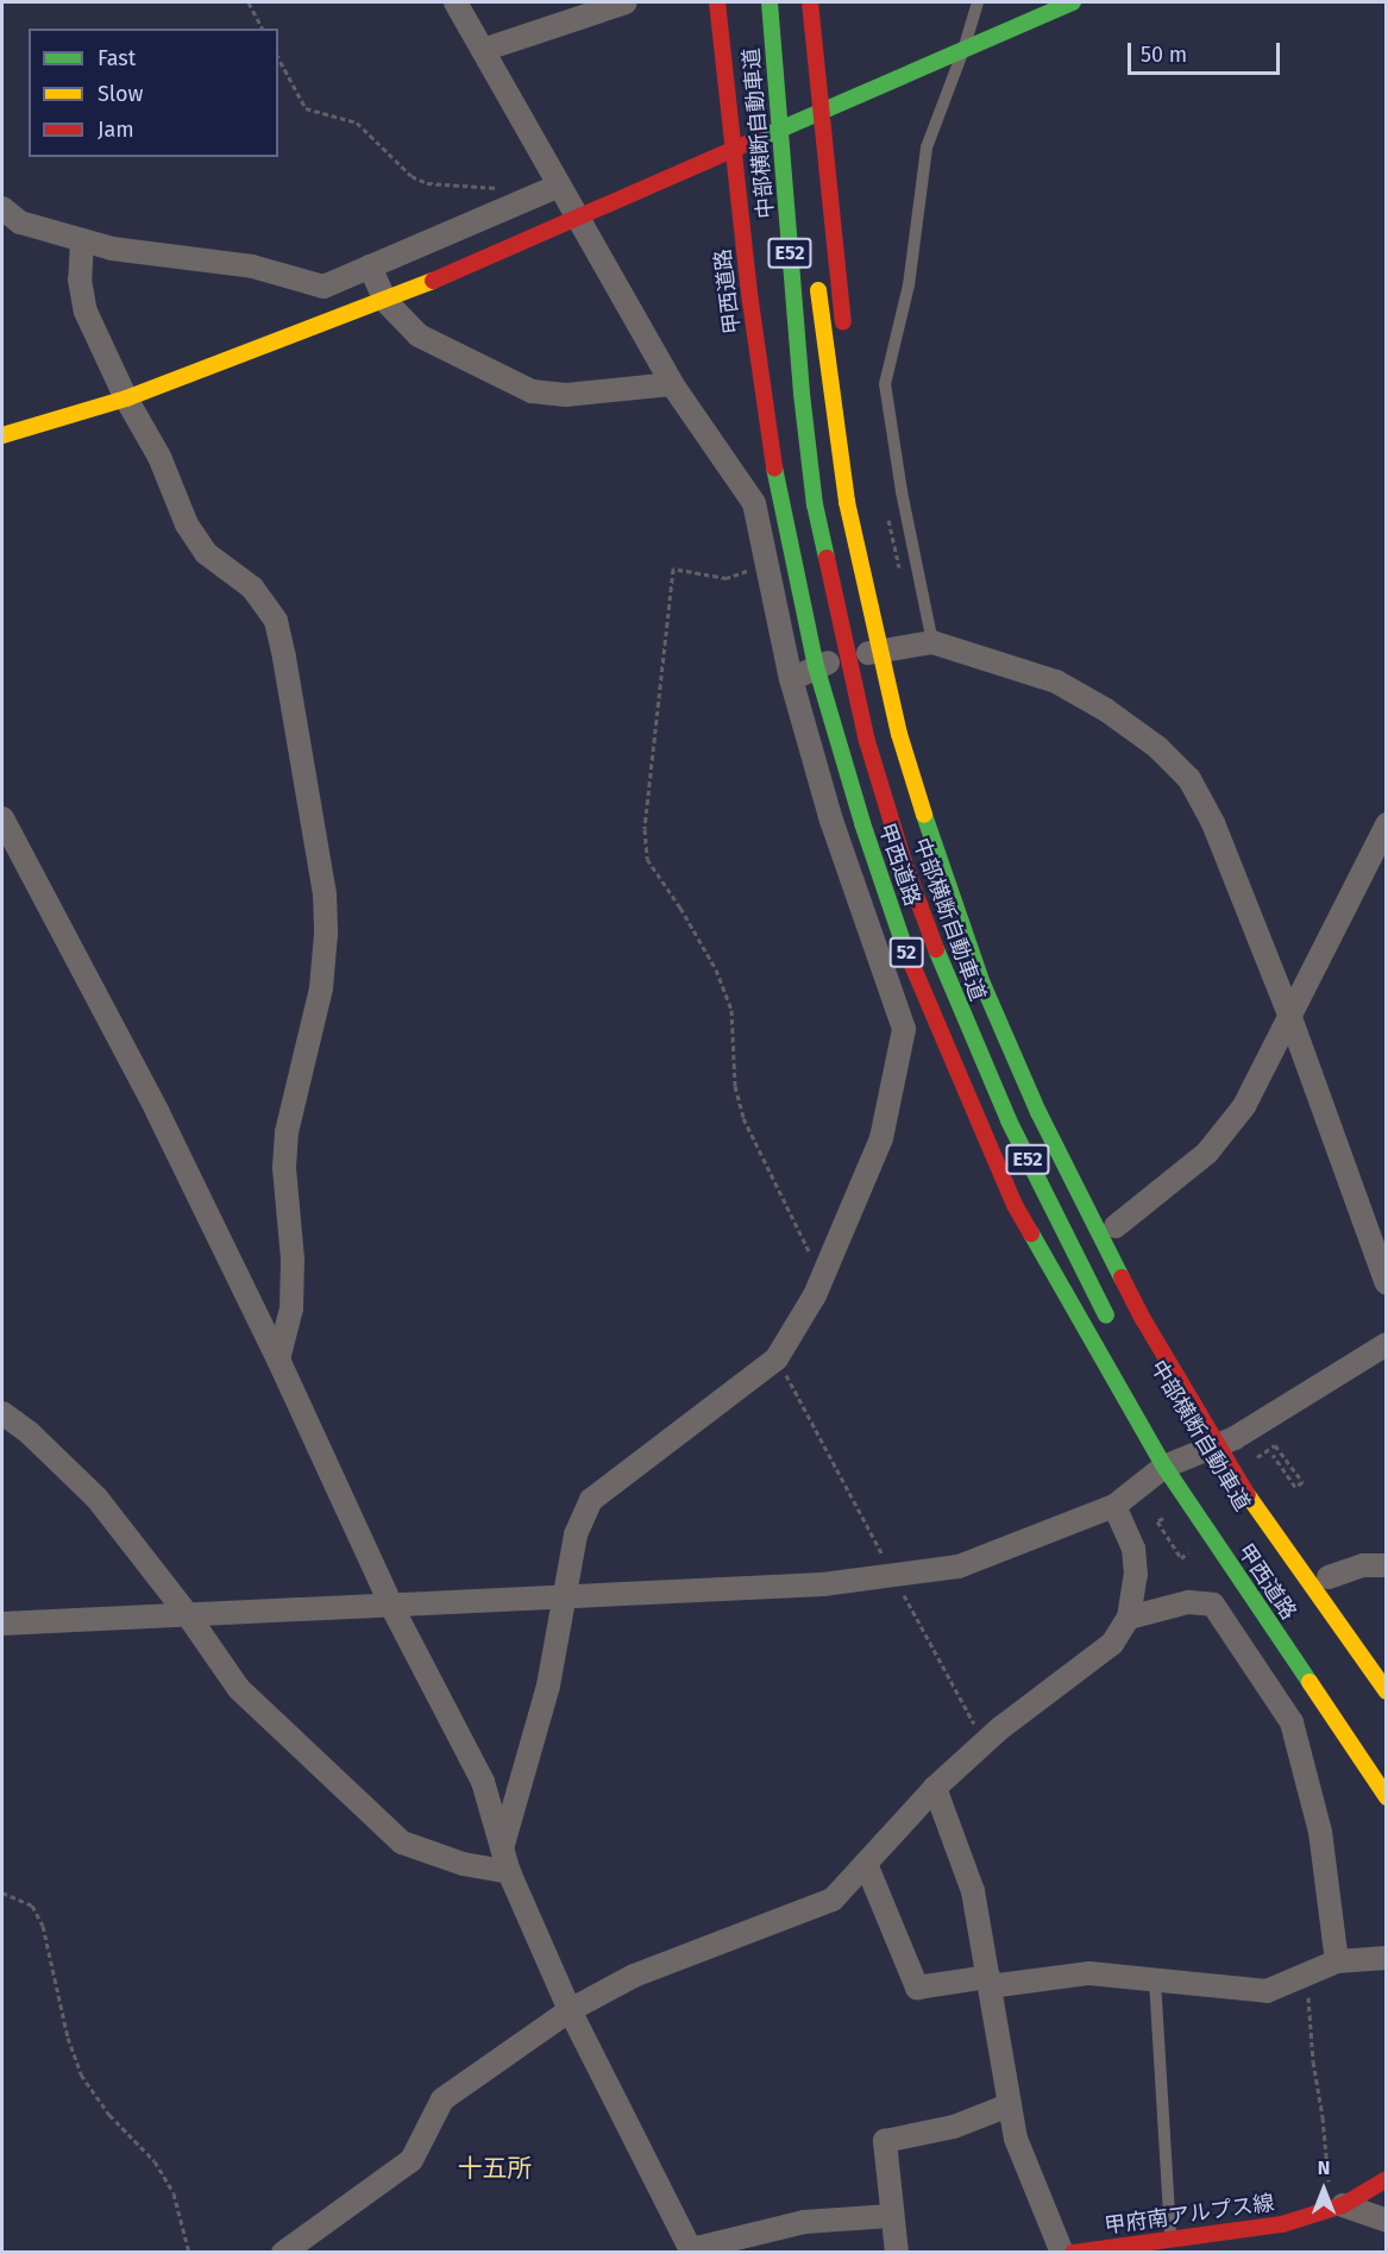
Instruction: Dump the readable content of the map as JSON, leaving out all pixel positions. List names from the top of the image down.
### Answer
{
  "streets": {
    "main road": [
      "中部横断自動車道",
      "E52",
      "甲西道路",
      "52",
      "甲府南アルプス線"
    ]
  },
  "districts": ["十五所"],
  "legend": ["Fast", "Slow", "Jam"],
  "scale_bar": "50 m",
  "north": "top"
}
